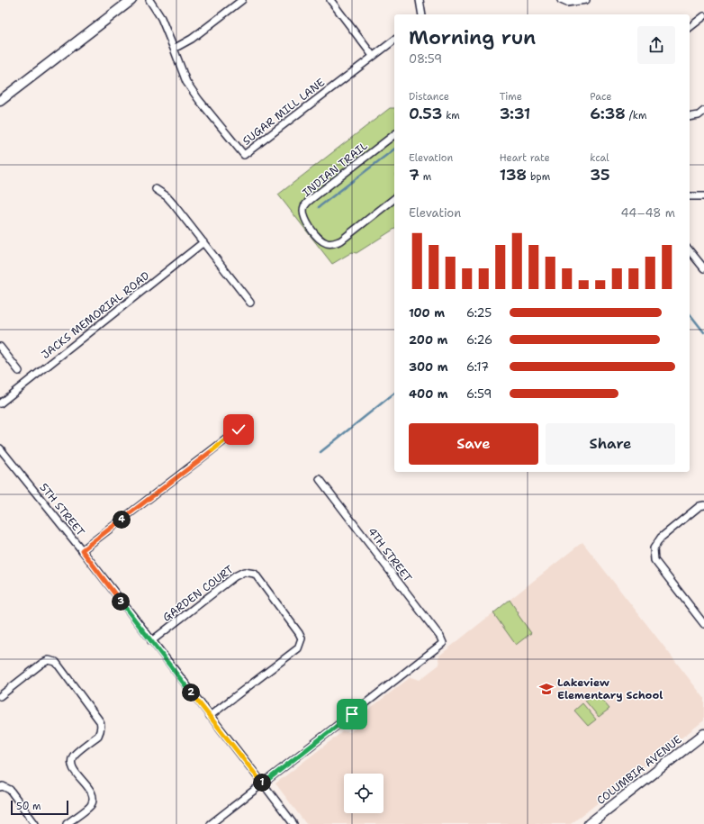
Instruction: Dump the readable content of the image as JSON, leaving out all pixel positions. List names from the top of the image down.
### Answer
{
  "streets": {
    "street": [
      "SUGAR MILL LANE",
      "INDIAN TRAIL",
      "JACKS MEMORIAL ROAD",
      "5TH STREET",
      "4TH STREET",
      "GARDEN COURT",
      "COLUMBIA AVENUE"
    ]
  },
  "crossings": [
    ["5TH STREET", "4TH STREET"],
    ["5TH STREET", "GARDEN COURT"]
  ],
  "places": {
    "school or university": ["Lakeview Elementary School"]
  },
  "scale_bar": "50 m",
  "page": {
    "heading": ["Morning run", "08:59"],
    "stats": [
      ["Distance", "0.53 km"],
      ["Time", "3:31"],
      ["Pace", "6:38 /km"],
      ["Elevation", "7 m"],
      ["Heart rate", "138 bpm"],
      ["kcal", "35"]
    ],
    "chart": ["Elevation", "44–48 m"],
    "list": [
      {
        "name": "100 m",
        "note": "6:25"
      },
      {
        "name": "200 m",
        "note": "6:26"
      },
      {
        "name": "300 m",
        "note": "6:17"
      },
      {
        "name": "400 m",
        "note": "6:59"
      }
    ],
    "buttons": ["Save", "Share"],
    "pins": [
      "4",
      "3",
      "2",
      "1"
    ],
    "scale": "50 m"
  }
}
